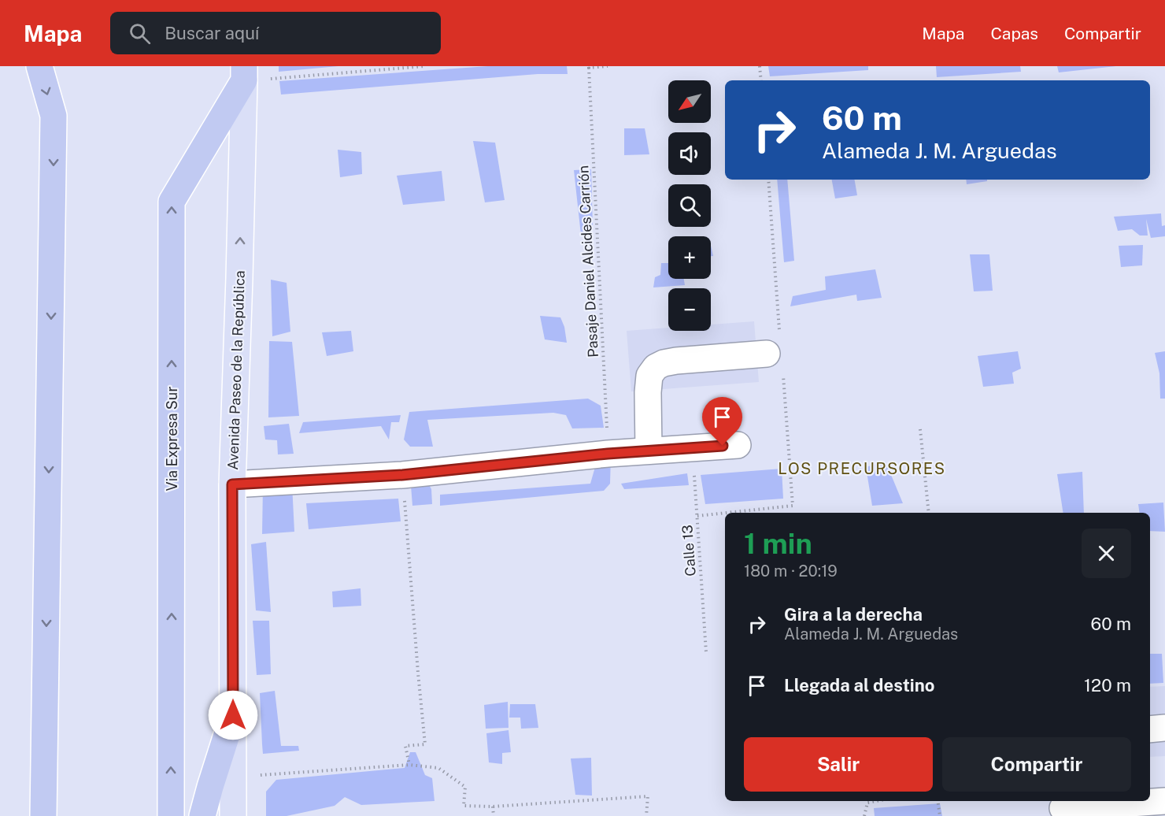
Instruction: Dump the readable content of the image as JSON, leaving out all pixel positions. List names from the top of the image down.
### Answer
{
  "streets": {
    "highway": ["Via Expresa Sur"],
    "main road": ["Avenida Paseo de la República"],
    "path": ["Pasaje Daniel Alcides Carrión", "Calle 13"]
  },
  "crossings": [
    ["Avenida Paseo de la República", "Via Expresa Sur"]
  ],
  "one_way": ["Avenida Paseo de la República"],
  "districts": ["LOS PRECURSORES"],
  "north": "bottom left",
  "page": {
    "header": "Mapa",
    "search": "Buscar aquí",
    "nav": ["Mapa", "Capas", "Compartir"],
    "map_buttons": ["+", "−"],
    "turn": ["60 m", "Alameda J. M. Arguedas"],
    "heading": ["1 min", "180 m · 20:19"],
    "list": [
      {
        "name": "Gira a la derecha",
        "note": "Alameda J. M. Arguedas",
        "value": "60 m"
      },
      {
        "name": "Llegada al destino",
        "value": "120 m"
      }
    ],
    "buttons": ["Salir", "Compartir"]
  }
}
